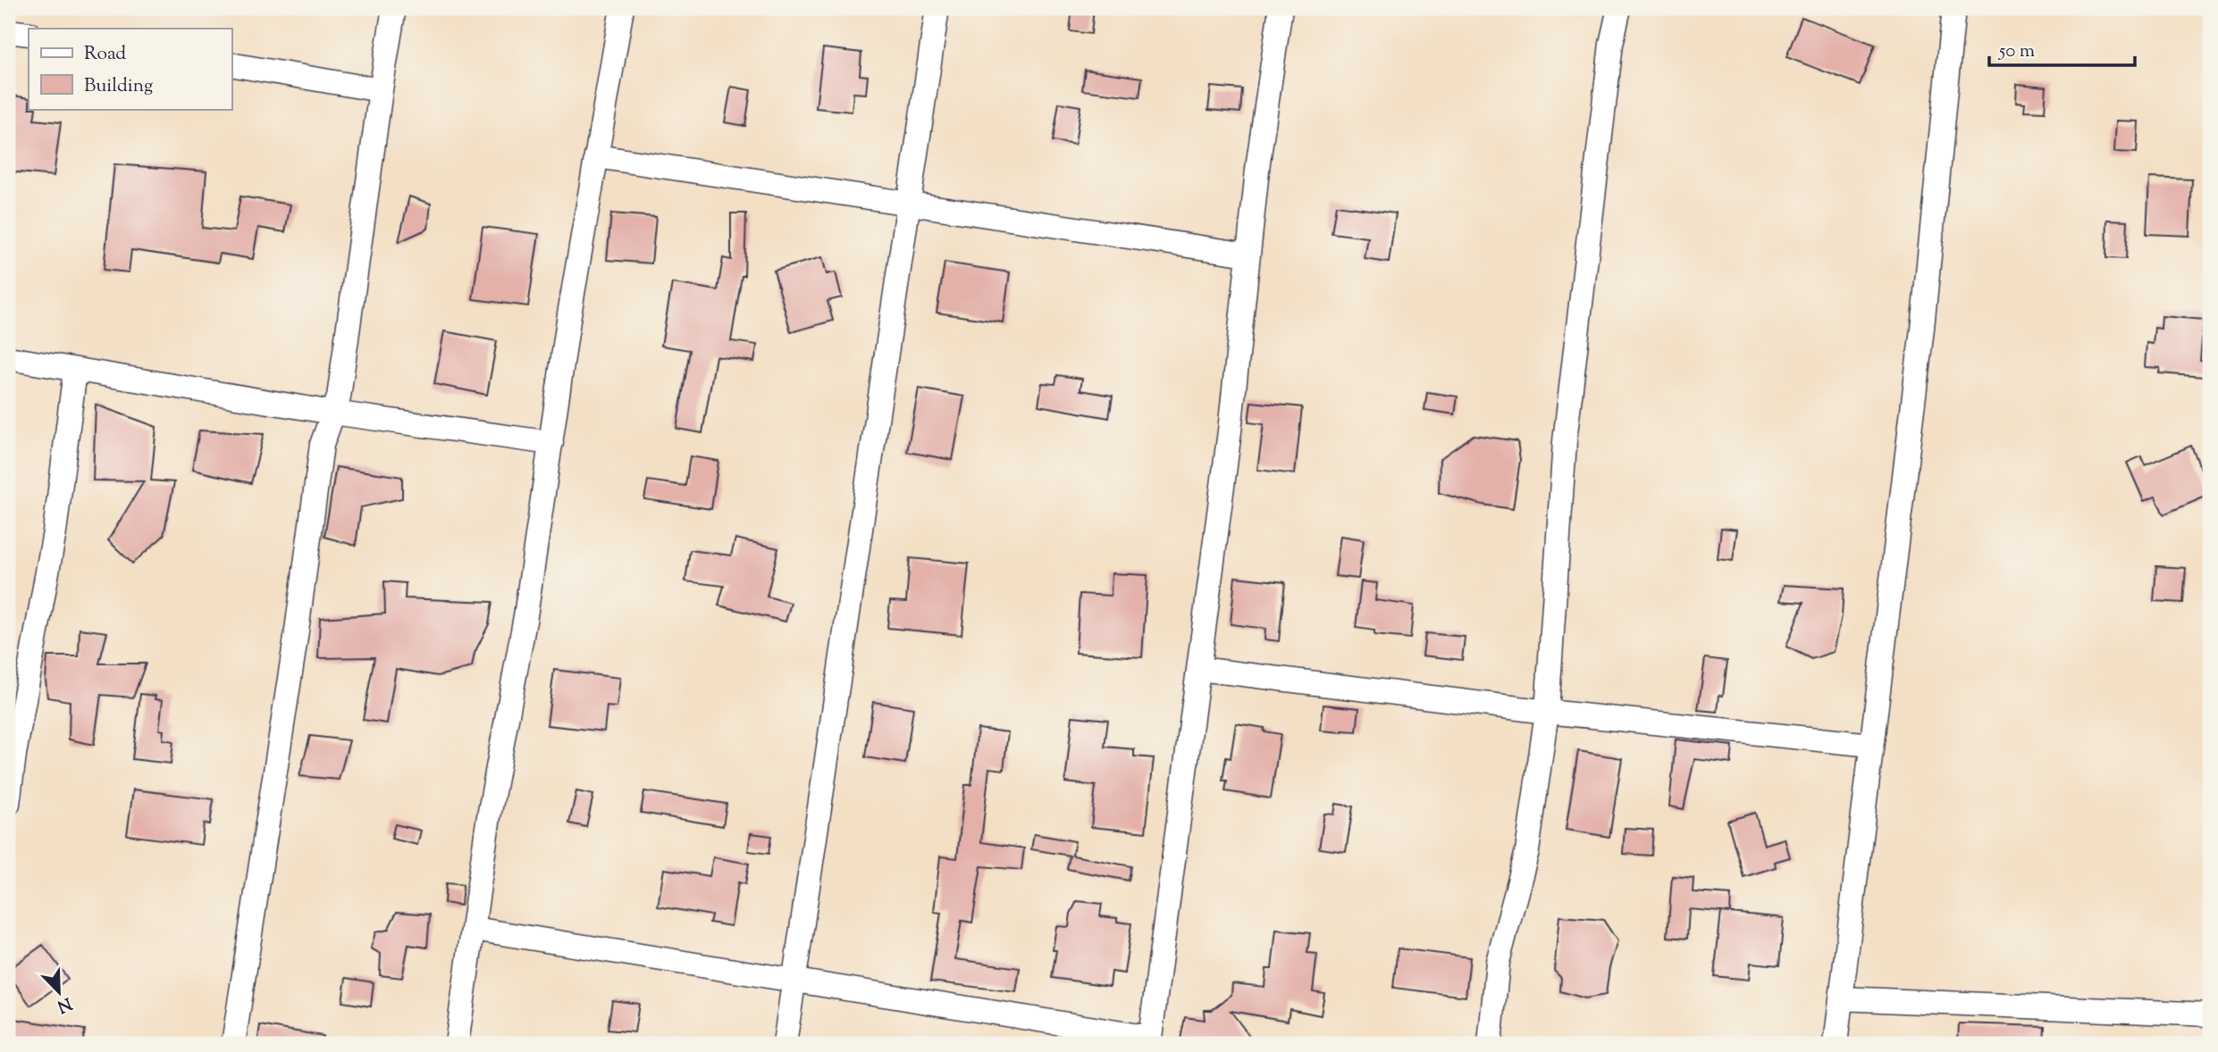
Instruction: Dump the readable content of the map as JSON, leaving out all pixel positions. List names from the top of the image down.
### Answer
{
  "legend": ["Road", "Building"],
  "scale_bar": "50 m",
  "north": "bottom right"
}
